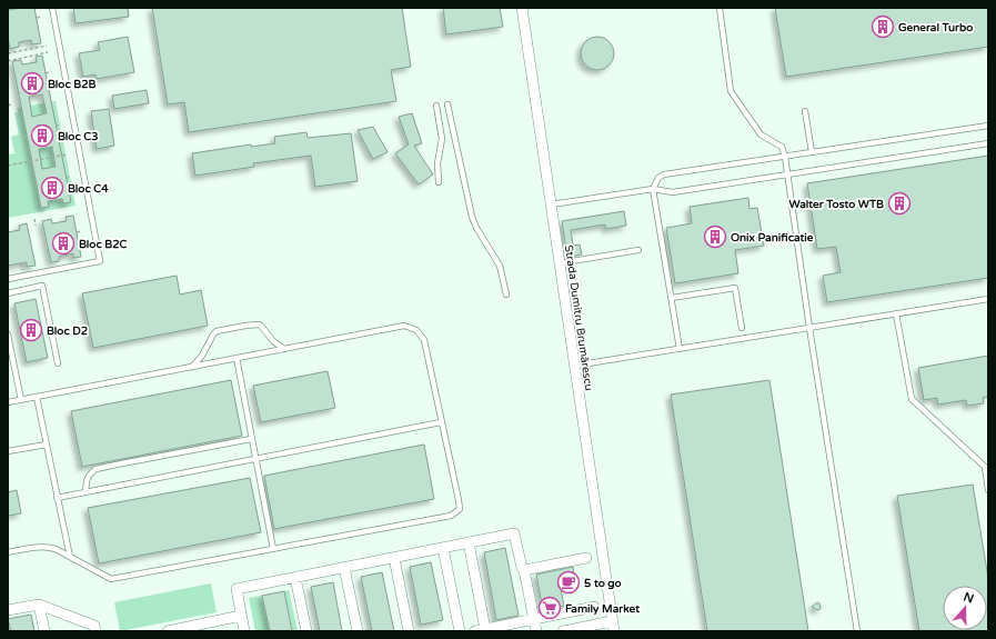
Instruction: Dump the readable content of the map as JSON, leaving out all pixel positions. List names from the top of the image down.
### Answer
{
  "streets": {
    "street": ["Strada Dumitru Brumărescu"]
  },
  "places": {
    "building": [
      "General Turbo",
      "Bloc B2B",
      "Bloc C3",
      "Bloc C4",
      "Walter Tosto WTB",
      "Onix Panificatie",
      "Bloc B2C",
      "Bloc D2"
    ],
    "cafe": ["5 to go"],
    "supermarket": ["Family Market"]
  },
  "north": "top"
}
